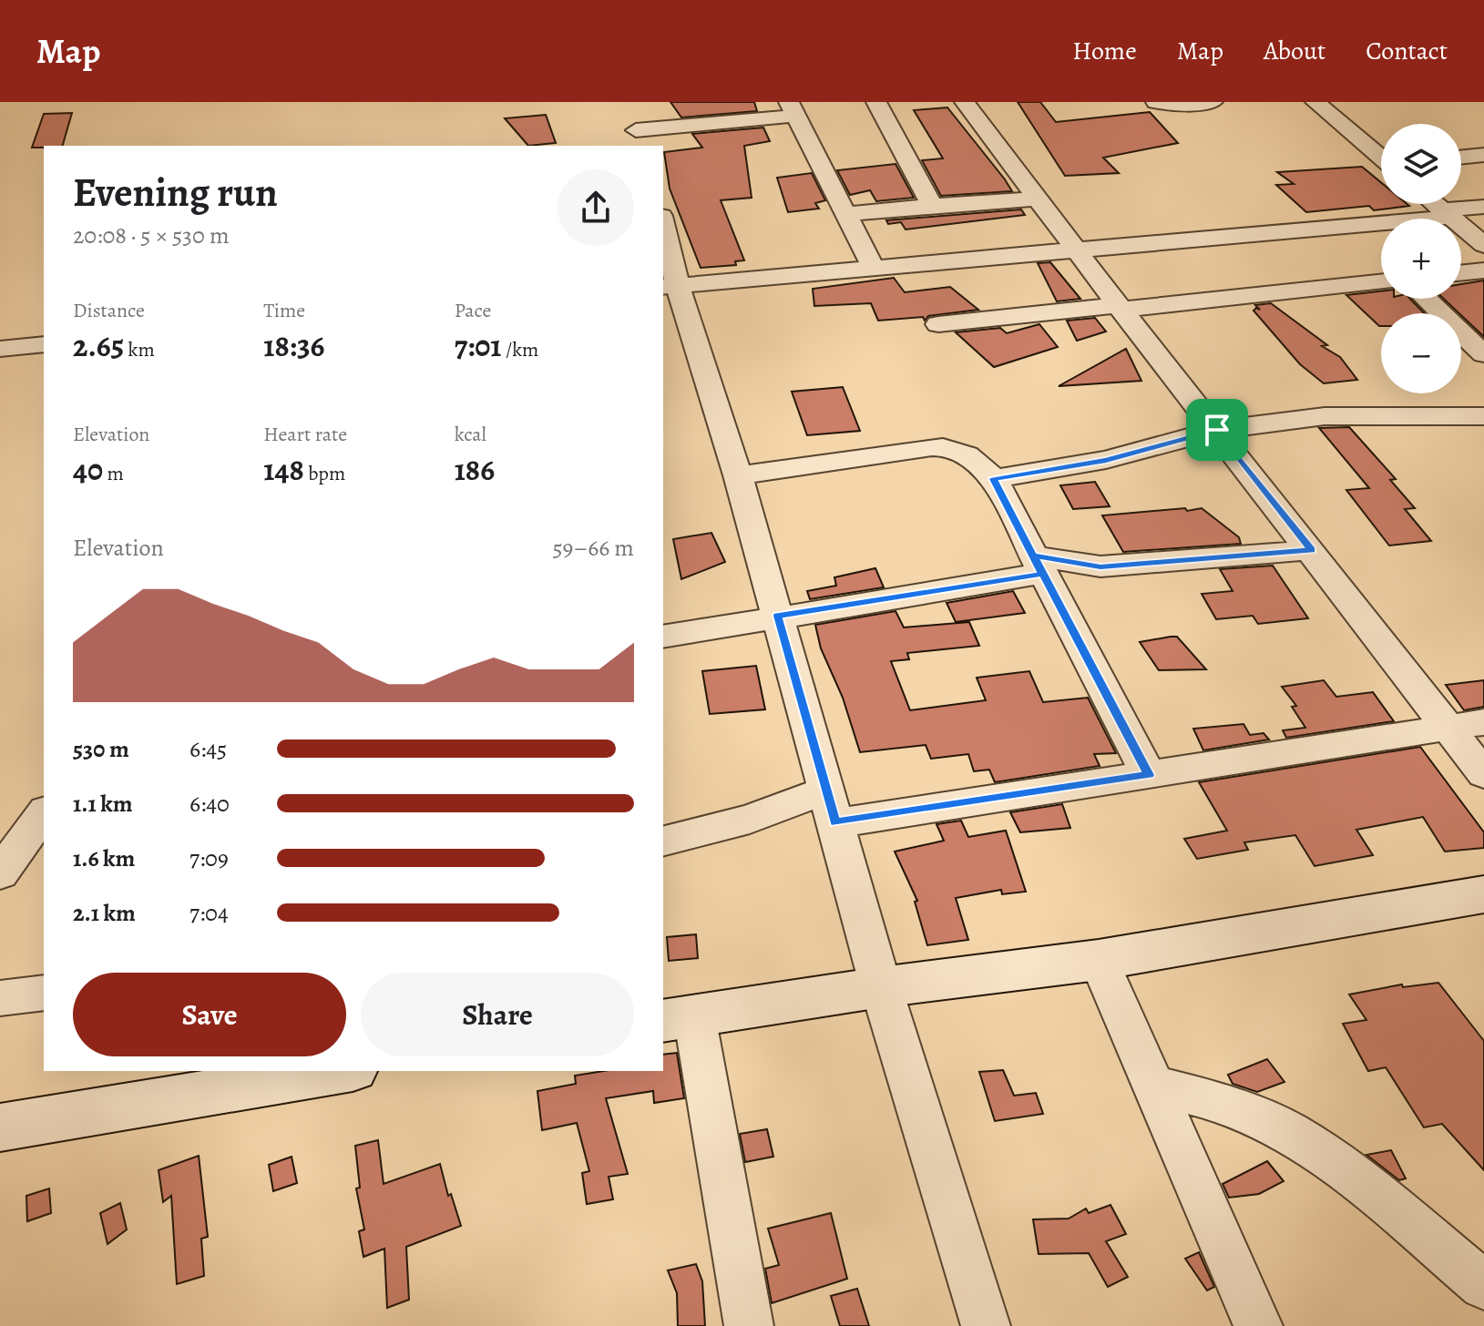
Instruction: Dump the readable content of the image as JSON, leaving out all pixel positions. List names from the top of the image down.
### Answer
{
  "page": {
    "header": "Map",
    "nav": [
      "Home",
      "Map",
      "About",
      "Contact"
    ],
    "map_buttons": ["+", "−"],
    "heading": ["Evening run", "20:08 · 5 × 530 m"],
    "stats": [
      ["Distance", "2.65 km"],
      ["Time", "18:36"],
      ["Pace", "7:01 /km"],
      ["Elevation", "40 m"],
      ["Heart rate", "148 bpm"],
      ["kcal", "186"]
    ],
    "chart": ["Elevation", "59–66 m"],
    "list": [
      {
        "name": "530 m",
        "note": "6:45"
      },
      {
        "name": "1.1 km",
        "note": "6:40"
      },
      {
        "name": "1.6 km",
        "note": "7:09"
      },
      {
        "name": "2.1 km",
        "note": "7:04"
      }
    ],
    "buttons": ["Save", "Share"]
  }
}
